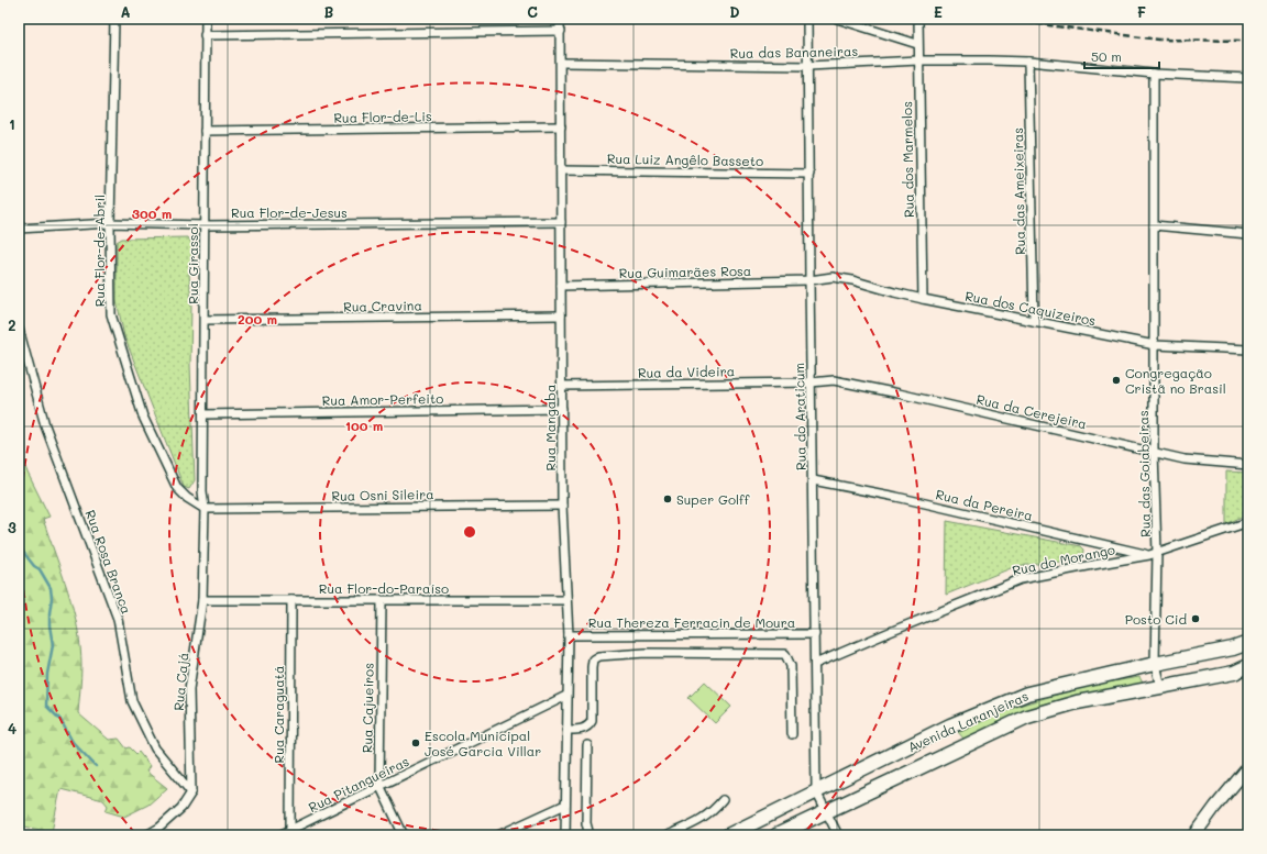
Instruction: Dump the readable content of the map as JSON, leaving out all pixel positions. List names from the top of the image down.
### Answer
{
  "streets": {
    "main road": ["Avenida Laranjeiras"],
    "street": [
      "Rua das Bananeiras",
      "Rua Flor-de-Lis",
      "Rua Luiz Angêlo Basseto",
      "Rua dos Marmelos",
      "Rua das Ameixeiras",
      "Rua Flor-de-Jesus",
      "Rua Flor-de-Abril",
      "Rua Girassol",
      "Rua Guimarães Rosa",
      "Rua Cravina",
      "Rua dos Caquizeiros",
      "Rua da Videira",
      "Rua Amor-Perfeito",
      "Rua da Cerejeira",
      "Rua do Araticum",
      "Rua Mangaba",
      "Rua das Goiabeiras",
      "Rua Osni Sileira",
      "Rua da Pereira",
      "Rua do Morango",
      "Rua Rosa Branca",
      "Rua Flor-do-Paraíso",
      "Rua Thereza Ferracin de Moura",
      "Rua Cajá",
      "Rua Cajueiros",
      "Rua Caraguatá",
      "Rua Pitangueiras"
    ]
  },
  "crossings": [
    ["Rua das Bananeiras", "Rua dos Marmelos"],
    ["Rua das Bananeiras", "Rua das Ameixeiras"],
    ["Rua das Bananeiras", "Rua do Araticum"],
    ["Rua das Bananeiras", "Rua Mangaba"],
    ["Rua das Bananeiras", "Rua das Goiabeiras"],
    ["Rua Flor-de-Lis", "Rua Girassol"],
    ["Rua Flor-de-Lis", "Rua Mangaba"],
    ["Rua Luiz Angêlo Basseto", "Rua do Araticum"],
    ["Rua Luiz Angêlo Basseto", "Rua Mangaba"],
    ["Rua dos Marmelos", "Rua dos Caquizeiros"],
    ["Rua das Ameixeiras", "Rua dos Caquizeiros"],
    ["Rua Flor-de-Jesus", "Rua Flor-de-Abril"],
    ["Rua Flor-de-Jesus", "Rua Girassol"],
    ["Rua Flor-de-Jesus", "Rua Mangaba"],
    ["Rua Flor-de-Abril", "Rua Girassol"],
    ["Rua Flor-de-Abril", "Rua Osni Sileira"],
    ["Rua Flor-de-Abril", "Rua Cajá"],
    ["Rua Girassol", "Rua Cravina"],
    ["Rua Girassol", "Rua Amor-Perfeito"],
    ["Rua Girassol", "Rua Osni Sileira"],
    ["Rua Girassol", "Rua Cajá"],
    ["Rua Guimarães Rosa", "Rua dos Caquizeiros"],
    ["Rua Guimarães Rosa", "Rua do Araticum"],
    ["Rua Guimarães Rosa", "Rua Mangaba"],
    ["Rua Cravina", "Rua Mangaba"],
    ["Rua dos Caquizeiros", "Rua do Araticum"],
    ["Rua dos Caquizeiros", "Rua das Goiabeiras"],
    ["Rua da Videira", "Rua da Cerejeira"],
    ["Rua da Videira", "Rua do Araticum"],
    ["Rua da Videira", "Rua Mangaba"],
    ["Rua Amor-Perfeito", "Rua Mangaba"],
    ["Rua da Cerejeira", "Rua do Araticum"],
    ["Rua da Cerejeira", "Rua das Goiabeiras"],
    ["Rua do Araticum", "Rua da Pereira"],
    ["Rua do Araticum", "Rua do Morango"],
    ["Rua do Araticum", "Rua Thereza Ferracin de Moura"],
    ["Rua do Araticum", "Avenida Laranjeiras"],
    ["Rua Mangaba", "Rua Osni Sileira"],
    ["Rua Mangaba", "Rua Flor-do-Paraíso"],
    ["Rua Mangaba", "Rua Thereza Ferracin de Moura"],
    ["Rua Mangaba", "Rua Pitangueiras"],
    ["Rua das Goiabeiras", "Rua da Pereira"],
    ["Rua das Goiabeiras", "Rua do Morango"],
    ["Rua das Goiabeiras", "Avenida Laranjeiras"],
    ["Rua Osni Sileira", "Rua Cajá"],
    ["Rua da Pereira", "Rua do Morango"],
    ["Rua Rosa Branca", "Rua Cajá"],
    ["Rua Flor-do-Paraíso", "Rua Cajá"],
    ["Rua Flor-do-Paraíso", "Rua Cajueiros"],
    ["Rua Flor-do-Paraíso", "Rua Caraguatá"],
    ["Rua Cajueiros", "Rua Pitangueiras"],
    ["Rua Caraguatá", "Rua Pitangueiras"]
  ],
  "places": [
    "Congregação Cristã no Brasil",
    "Super Golff",
    "Posto Cid",
    "Escola Municipal José Garcia Villar"
  ],
  "scale_bar": "50 m",
  "grid": {
    "columns": [
      "A",
      "B",
      "C",
      "D",
      "E",
      "F"
    ],
    "rows": [
      "1",
      "2",
      "3",
      "4"
    ]
  },
  "rings": ["300 m", "200 m", "100 m"]
}
